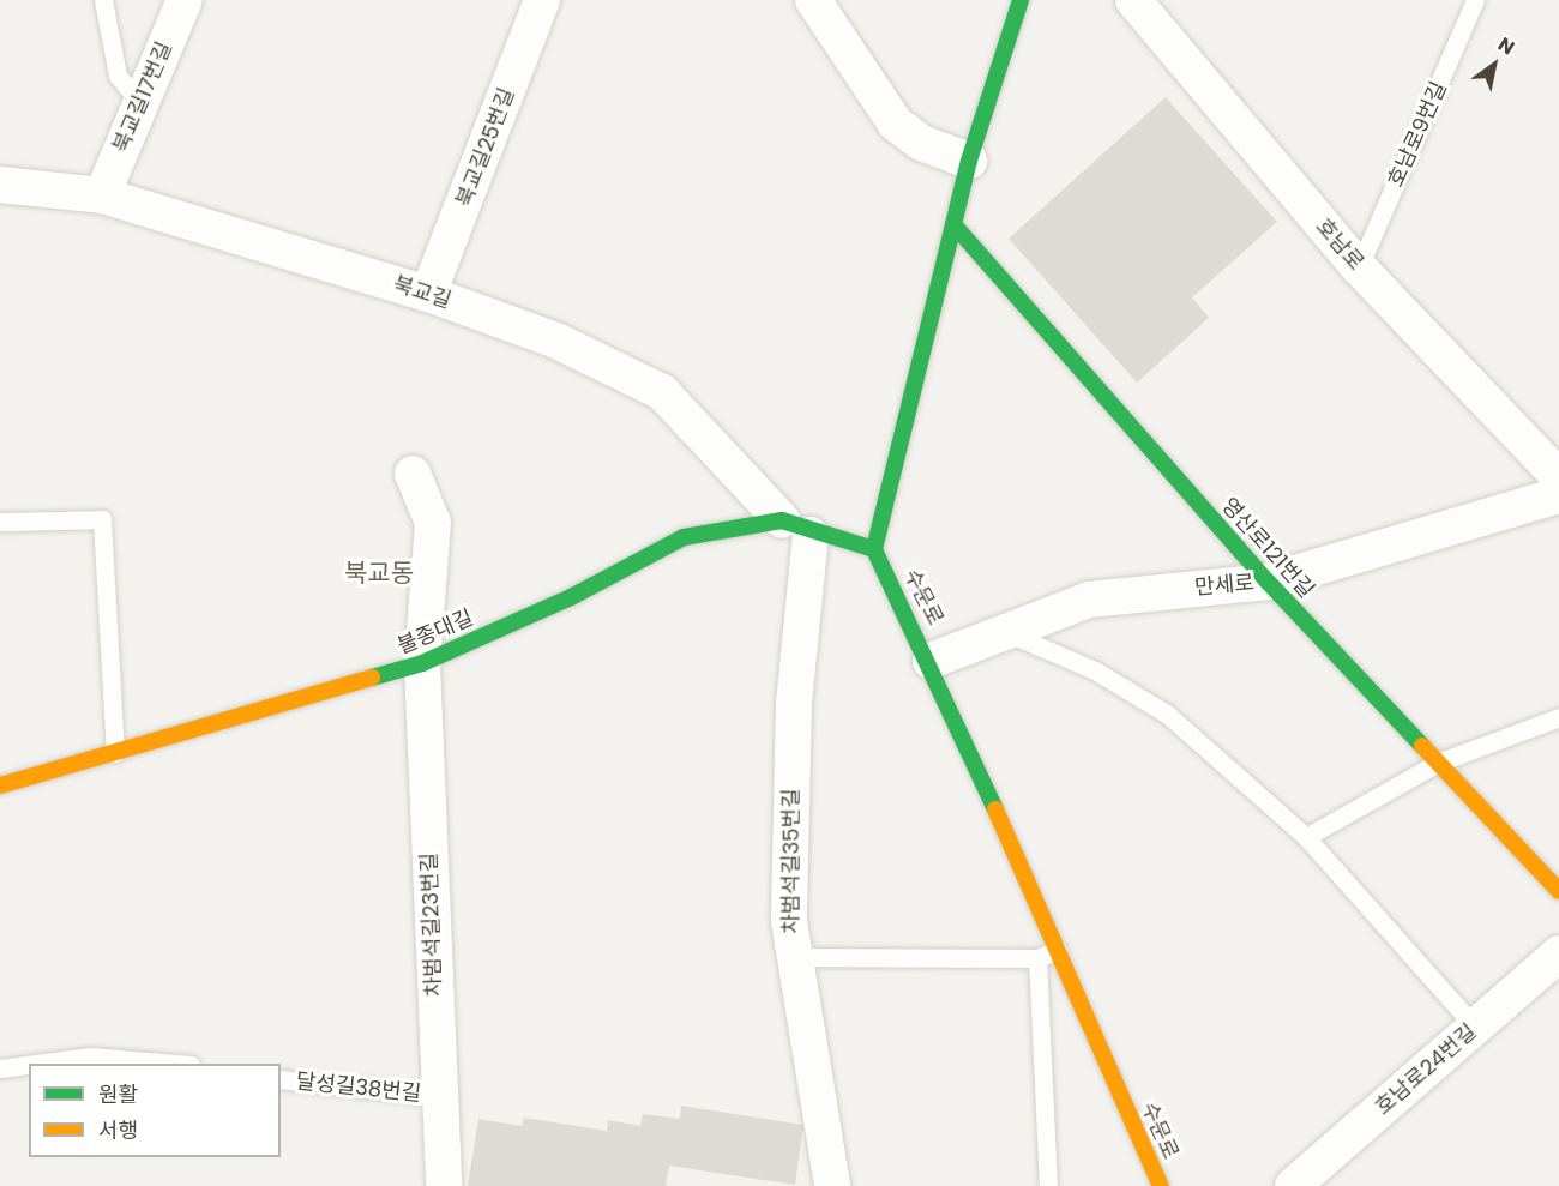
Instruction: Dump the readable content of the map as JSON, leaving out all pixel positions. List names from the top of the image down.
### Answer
{
  "streets": {
    "street": [
      "북교길17번길",
      "북교길25번길",
      "호남로",
      "북교길",
      "영산로121번길",
      "만세로",
      "수문로",
      "불종대길",
      "차범석길35번길",
      "차범석길23번길",
      "호남로24번길"
    ],
    "lane": ["호남로9번길", "달성길38번길"]
  },
  "crossings": [
    ["북교길17번길", "북교길"],
    ["호남로9번길", "호남로"],
    ["북교길25번길", "북교길"],
    ["북교길", "불종대길"],
    ["북교길", "차범석길35번길"],
    ["영산로121번길", "만세로"],
    ["만세로", "수문로"],
    ["수문로", "불종대길"],
    ["불종대길", "차범석길35번길"],
    ["불종대길", "차범석길23번길"],
    ["차범석길23번길", "달성길38번길"]
  ],
  "districts": ["북교동"],
  "legend": ["원활", "서행"],
  "north": "top right"
}
